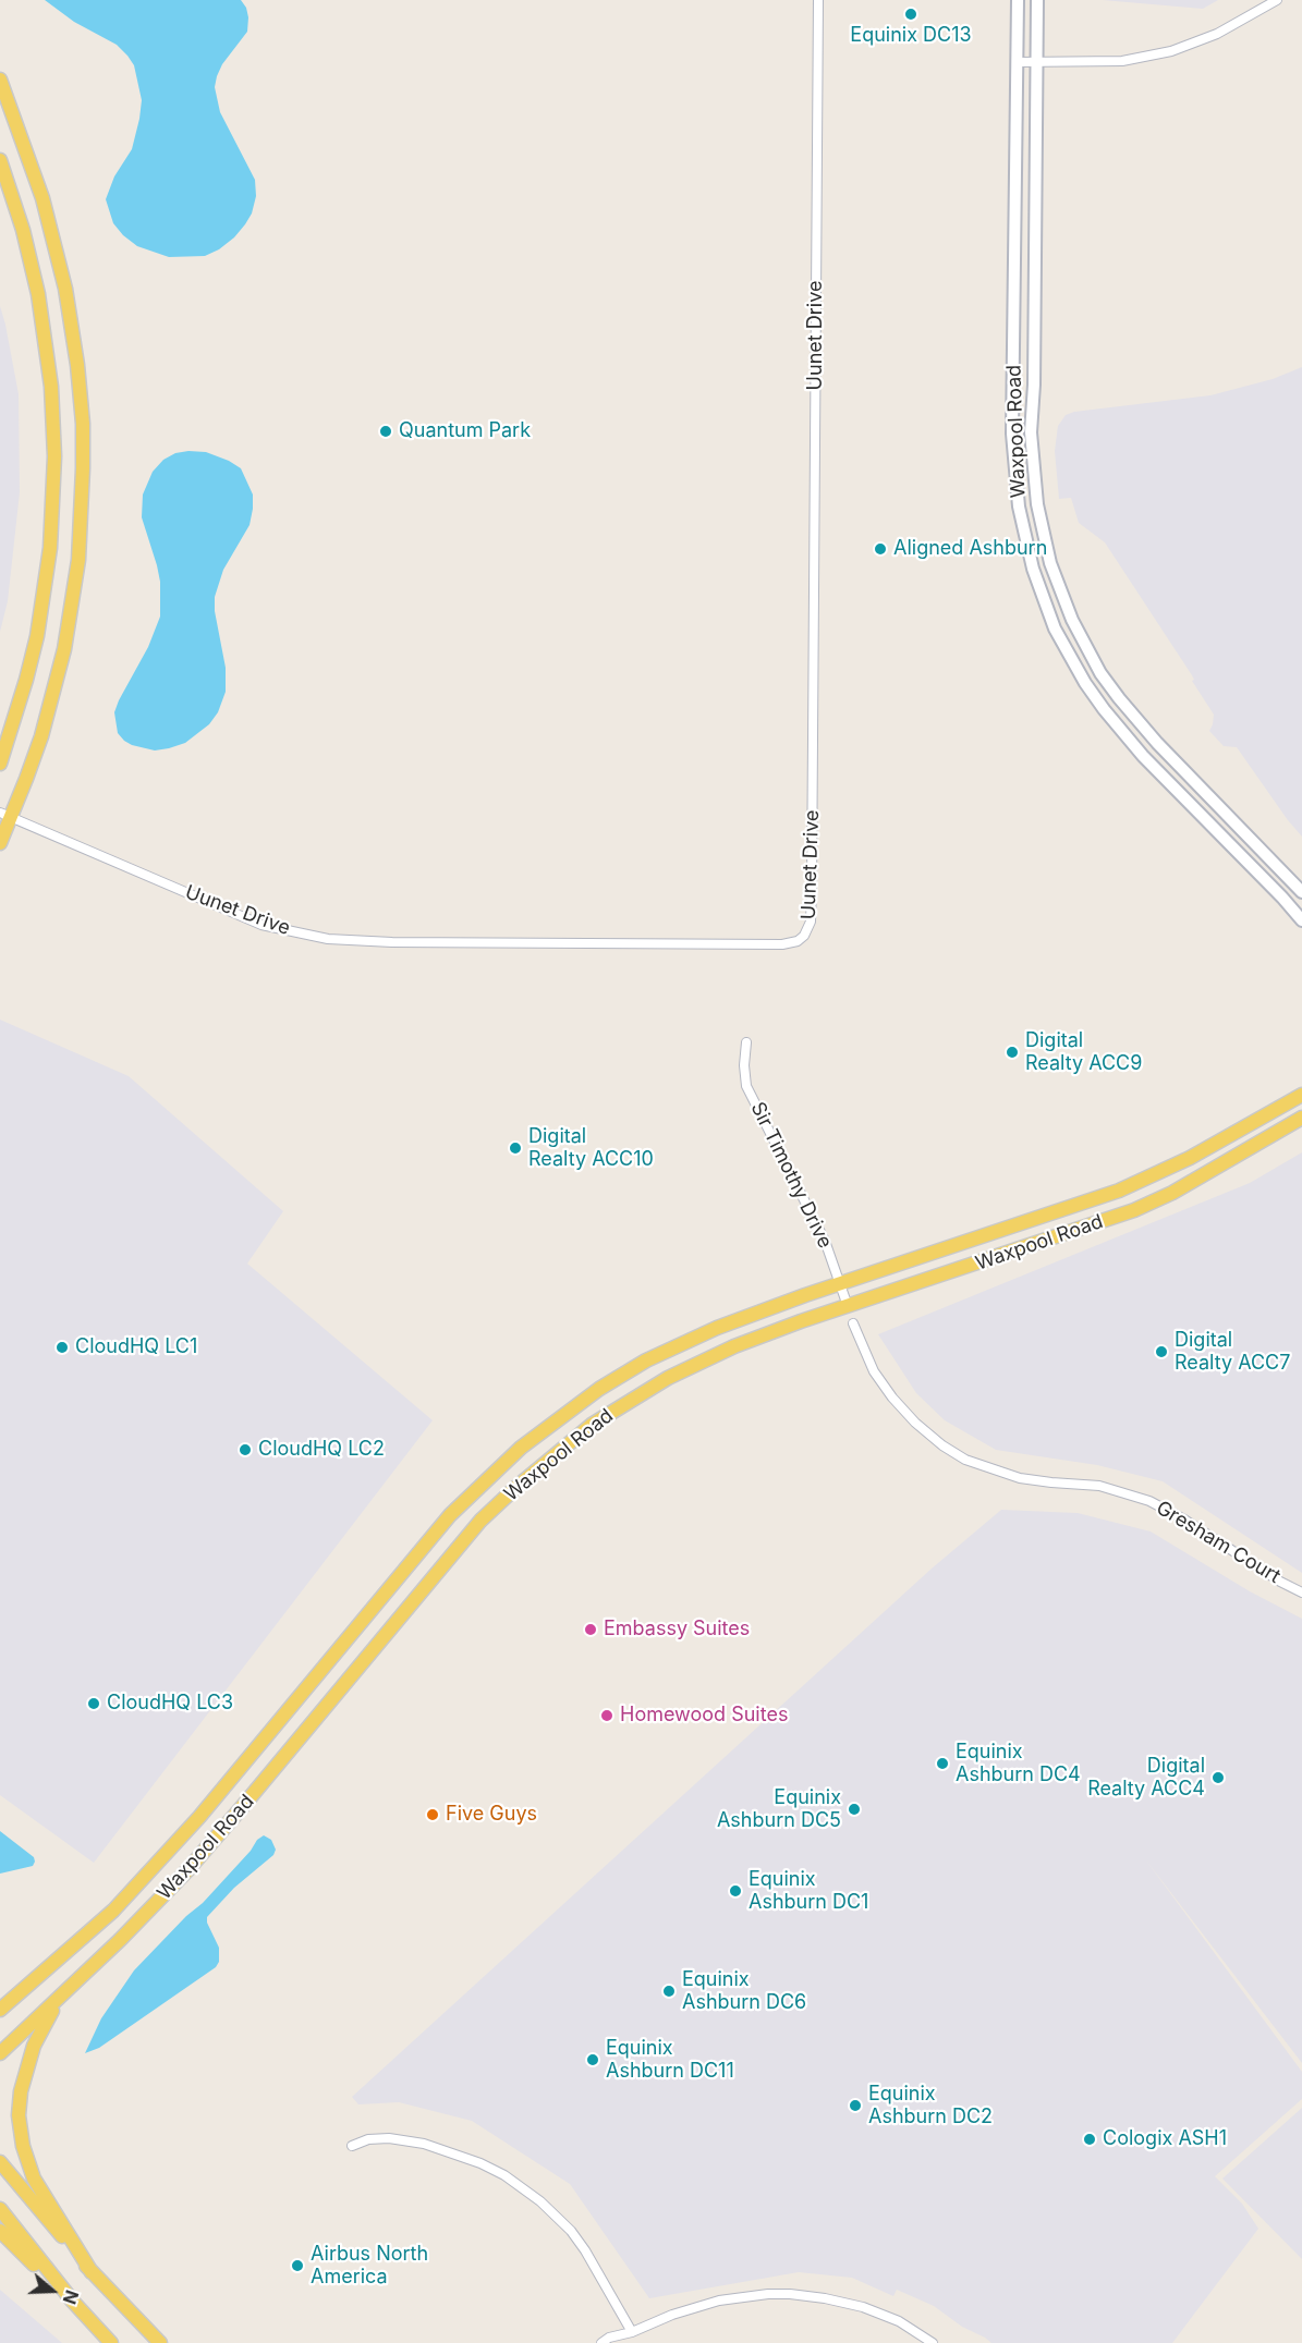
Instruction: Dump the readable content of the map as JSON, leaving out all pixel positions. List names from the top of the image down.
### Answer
{
  "streets": {
    "main road": ["Waxpool Road"],
    "street": ["Uunet Drive", "Sir Timothy Drive", "Gresham Court"]
  },
  "crossings": [
    ["Waxpool Road", "Sir Timothy Drive"]
  ],
  "places": [
    "Equinix DC13",
    "Quantum Park",
    "Aligned Ashburn",
    "Digital Realty ACC9",
    "Digital Realty ACC10",
    "CloudHQ LC1",
    "Digital Realty ACC7",
    "CloudHQ LC2",
    "Embassy Suites",
    "CloudHQ LC3",
    "Homewood Suites",
    "Equinix Ashburn DC4",
    "Digital Realty ACC4",
    "Equinix Ashburn DC5",
    "Five Guys",
    "Equinix Ashburn DC1",
    "Equinix Ashburn DC6",
    "Equinix Ashburn DC11",
    "Equinix Ashburn DC2",
    "Cologix ASH1",
    "Airbus North America"
  ],
  "north": "right"
}
